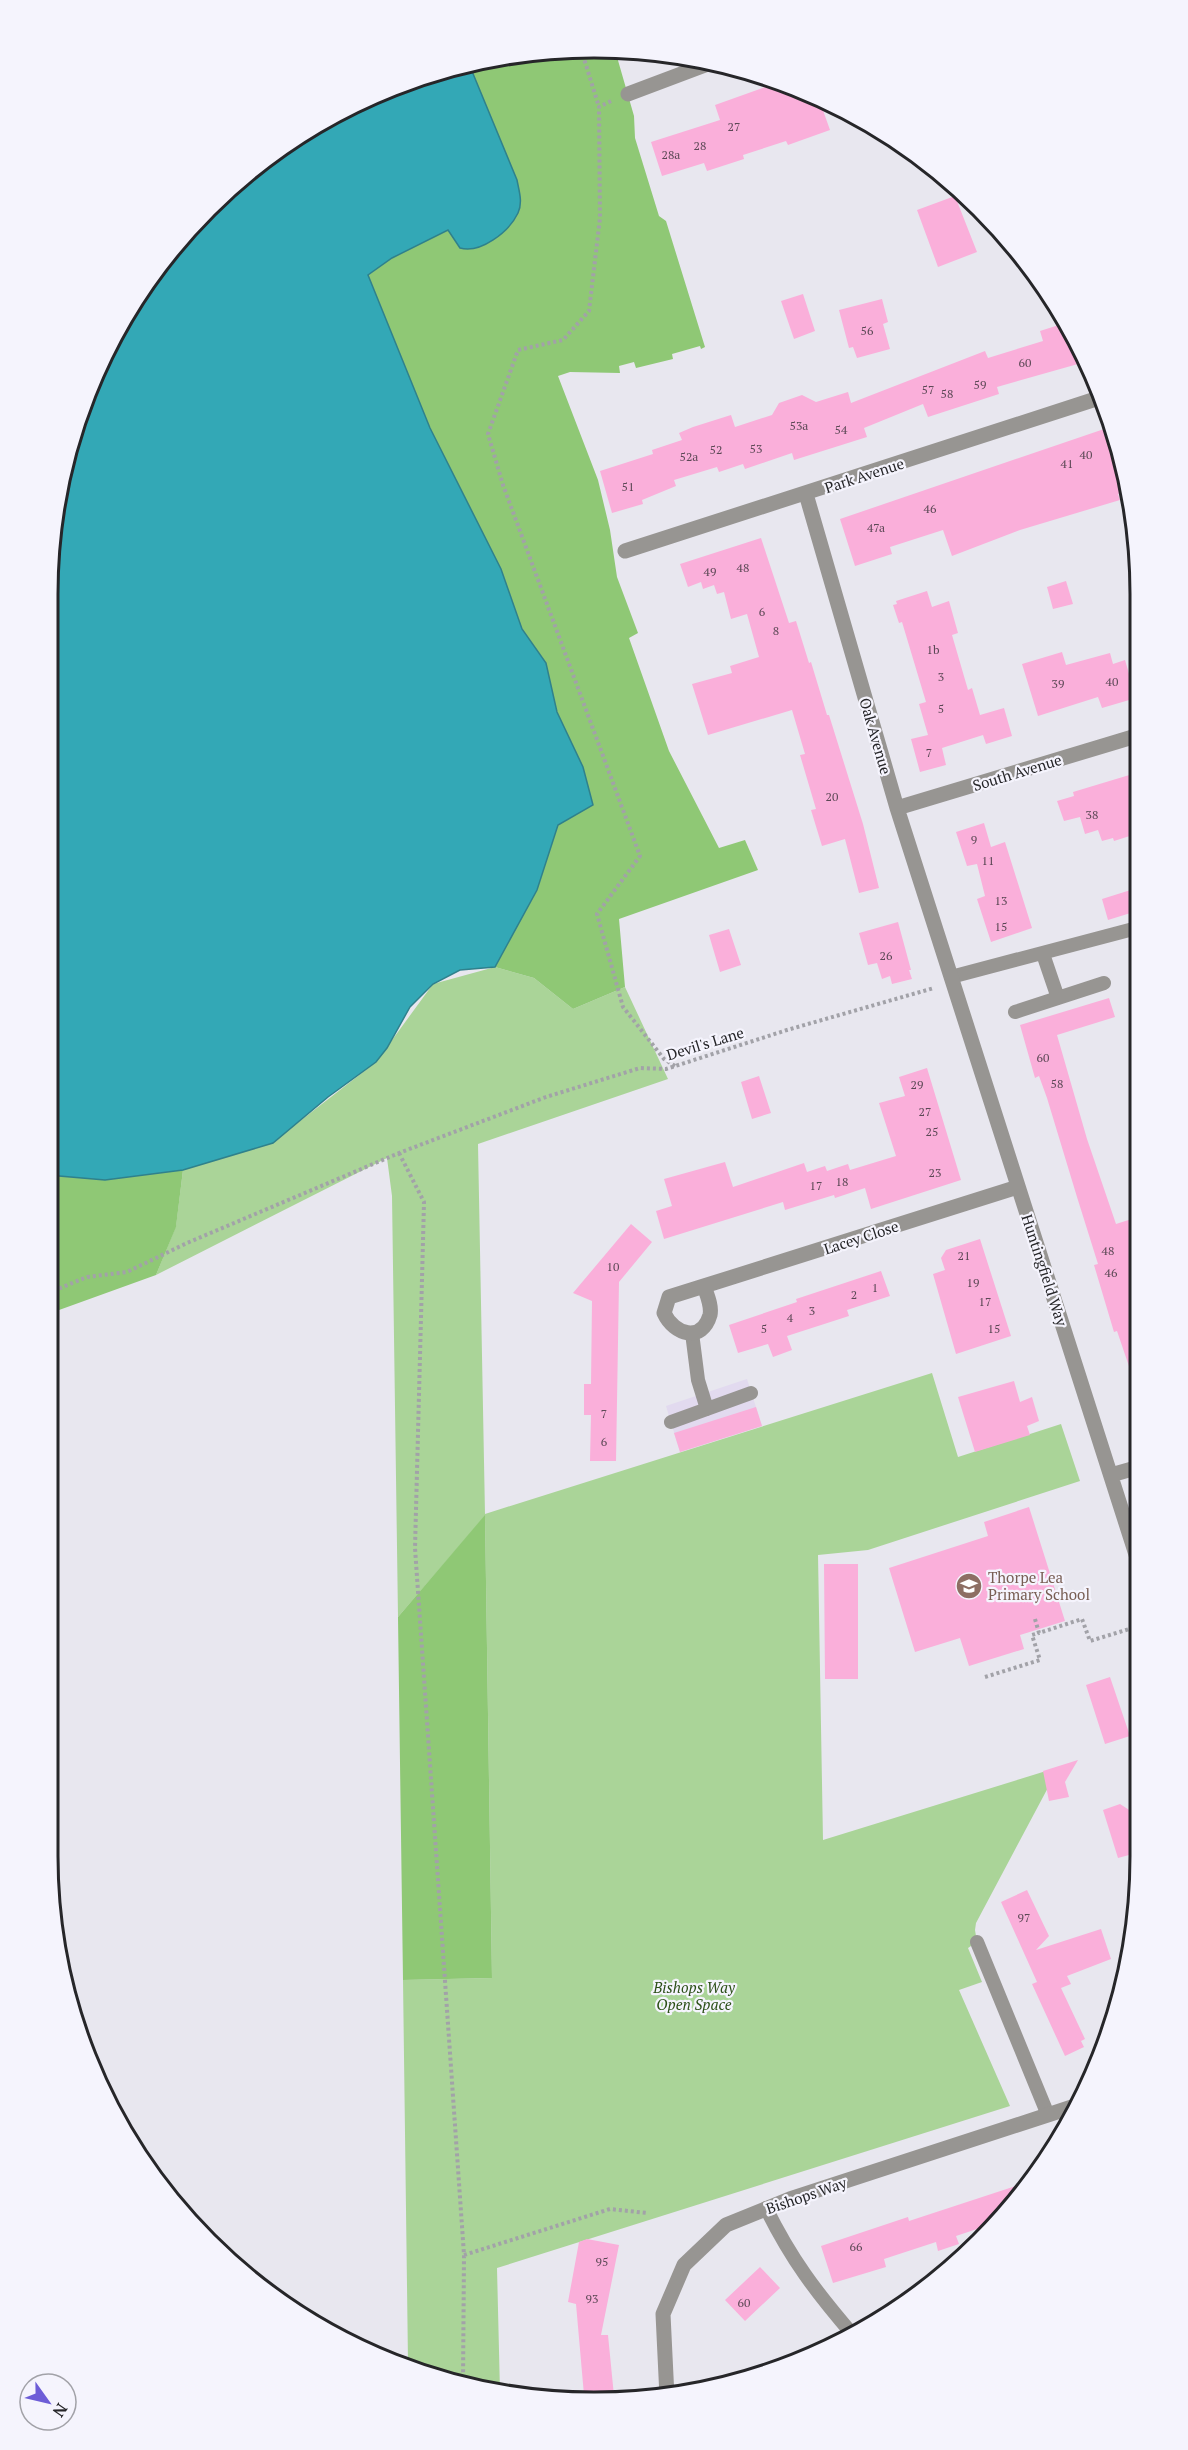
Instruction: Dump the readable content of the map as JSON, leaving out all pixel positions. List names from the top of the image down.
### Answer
{
  "streets": {
    "street": [
      "Park Avenue",
      "Oak Avenue",
      "South Avenue",
      "Lacey Close",
      "Huntingfield Way",
      "Bishops Way"
    ],
    "path": ["Devil's Lane"]
  },
  "crossings": [
    ["Park Avenue", "Oak Avenue"],
    ["Oak Avenue", "South Avenue"],
    ["Oak Avenue", "Devil's Lane"],
    ["Oak Avenue", "Huntingfield Way"],
    ["Devil's Lane", "Huntingfield Way"],
    ["Lacey Close", "Huntingfield Way"]
  ],
  "parks": ["Bishops Way Open Space"],
  "places": {
    "school or university": ["Thorpe Lea Primary School"]
  },
  "house_numbers": [
    "27",
    "28",
    "28a",
    "56",
    "60",
    "59",
    "57",
    "58",
    "53a",
    "54",
    "53",
    "52",
    "40",
    "52a",
    "41",
    "51",
    "46",
    "47a",
    "48",
    "49",
    "6",
    "8",
    "1b",
    "3",
    "40",
    "39",
    "5",
    "7",
    "20",
    "38",
    "9",
    "11",
    "13",
    "15",
    "26",
    "60",
    "58",
    "29",
    "27",
    "25",
    "23",
    "18",
    "17",
    "48",
    "21",
    "10",
    "46",
    "19",
    "1",
    "2",
    "17",
    "3",
    "4",
    "5",
    "15",
    "7",
    "6",
    "97",
    "66",
    "95",
    "93",
    "60"
  ],
  "north": "bottom right"
}
